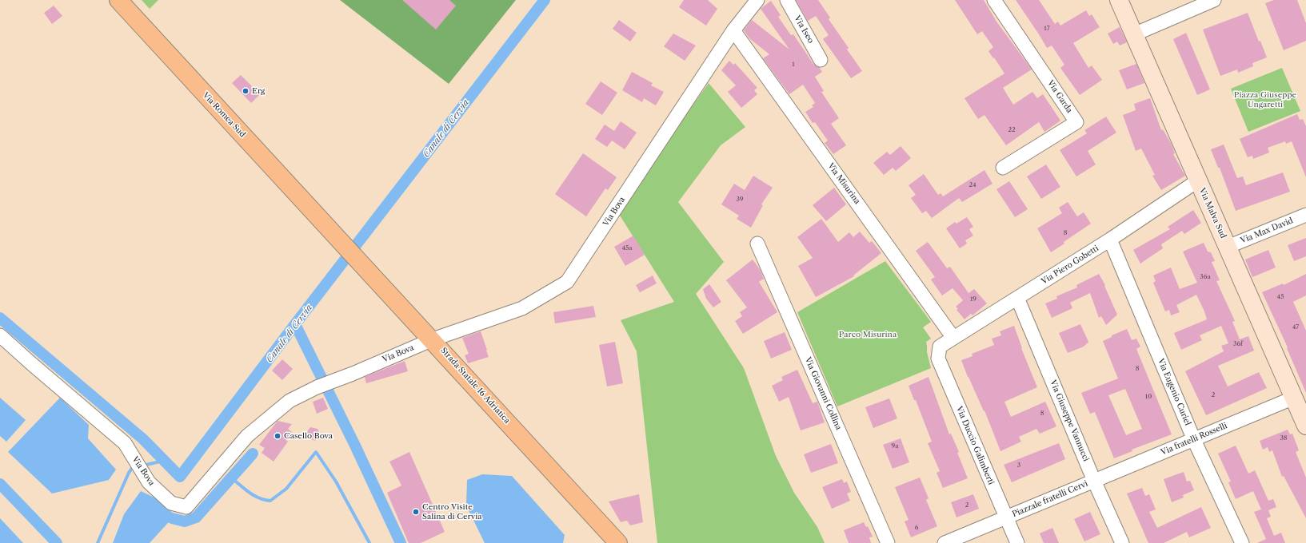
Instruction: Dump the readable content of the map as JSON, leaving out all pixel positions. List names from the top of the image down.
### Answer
{
  "streets": {
    "main road": ["Via Romea Sud", "Strada Statale 16 Adriatica"],
    "street": [
      "Via Iseo",
      "Via Garda",
      "Via Misurina",
      "Via Bova",
      "Via Malva Sud",
      "Via Max David",
      "Via Piero Gobetti",
      "Via Eugenio Curiel",
      "Via Giovanni Collina",
      "Via Giuseppe Vannucci",
      "Via fratelli Rosselli",
      "Via Duccio Galimberti",
      "Piazzale fratelli Cervi"
    ]
  },
  "crossings": [
    ["Via Romea Sud", "Strada Statale 16 Adriatica"],
    ["Via Misurina", "Via Bova"],
    ["Via Misurina", "Via Piero Gobetti"],
    ["Via Bova", "Strada Statale 16 Adriatica"],
    ["Via Malva Sud", "Via Max David"],
    ["Via Malva Sud", "Via Piero Gobetti"],
    ["Via Malva Sud", "Via fratelli Rosselli"],
    ["Via Piero Gobetti", "Via Eugenio Curiel"],
    ["Via Piero Gobetti", "Via Giuseppe Vannucci"],
    ["Via Piero Gobetti", "Via Duccio Galimberti"],
    ["Via Eugenio Curiel", "Via fratelli Rosselli"],
    ["Via Giuseppe Vannucci", "Via fratelli Rosselli"],
    ["Via Giuseppe Vannucci", "Piazzale fratelli Cervi"],
    ["Via fratelli Rosselli", "Piazzale fratelli Cervi"],
    ["Via Duccio Galimberti", "Piazzale fratelli Cervi"]
  ],
  "water": ["Canale di Cervia"],
  "parks": ["Piazza Giuseppe Ungaretti", "Parco Misurina"],
  "places": ["Erg", "Casello Bova", "Centro Visite Salina di Cervia"],
  "house_numbers": [
    "17",
    "1",
    "22",
    "24",
    "39",
    "8",
    "45a",
    "36a",
    "45",
    "19",
    "47",
    "36f",
    "8",
    "2",
    "10",
    "8",
    "38",
    "9a",
    "3",
    "2",
    "6"
  ]
}
